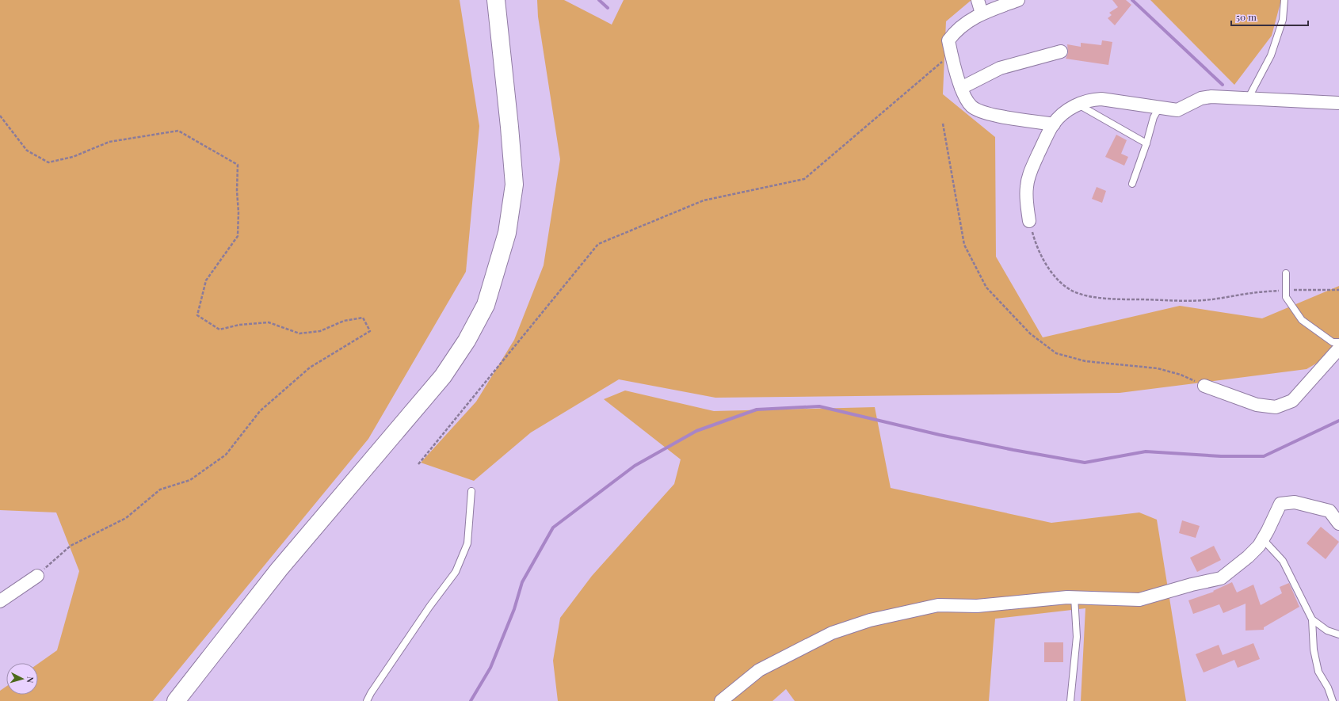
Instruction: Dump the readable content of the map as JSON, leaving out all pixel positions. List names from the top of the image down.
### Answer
{
  "scale_bar": "50 m",
  "north": "right"
}
